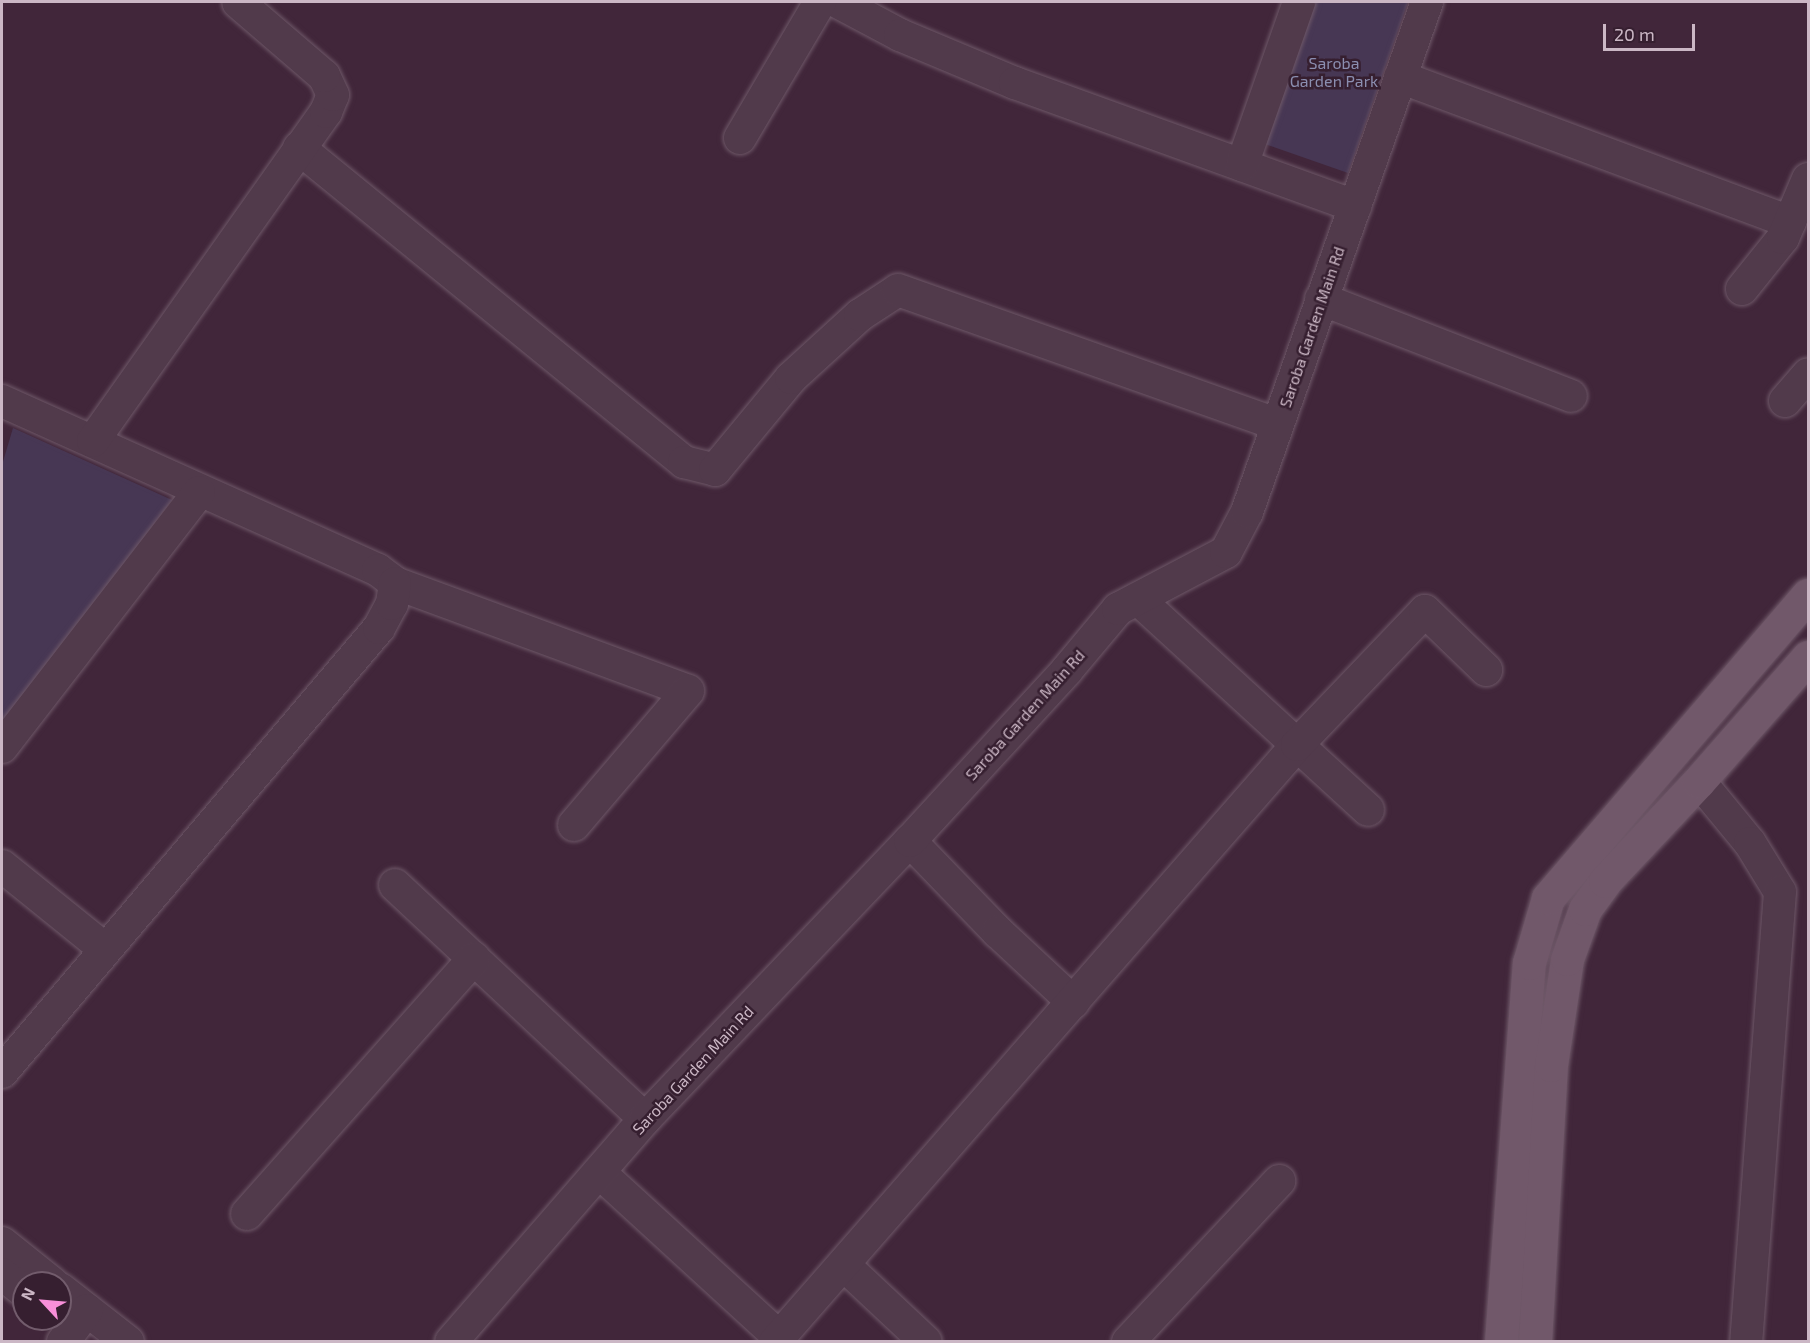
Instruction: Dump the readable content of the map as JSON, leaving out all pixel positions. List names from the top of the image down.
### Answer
{
  "streets": {
    "street": ["Saroba Garden Main Rd"]
  },
  "parks": ["Saroba Garden Park"],
  "scale_bar": "20 m",
  "north": "top left"
}
